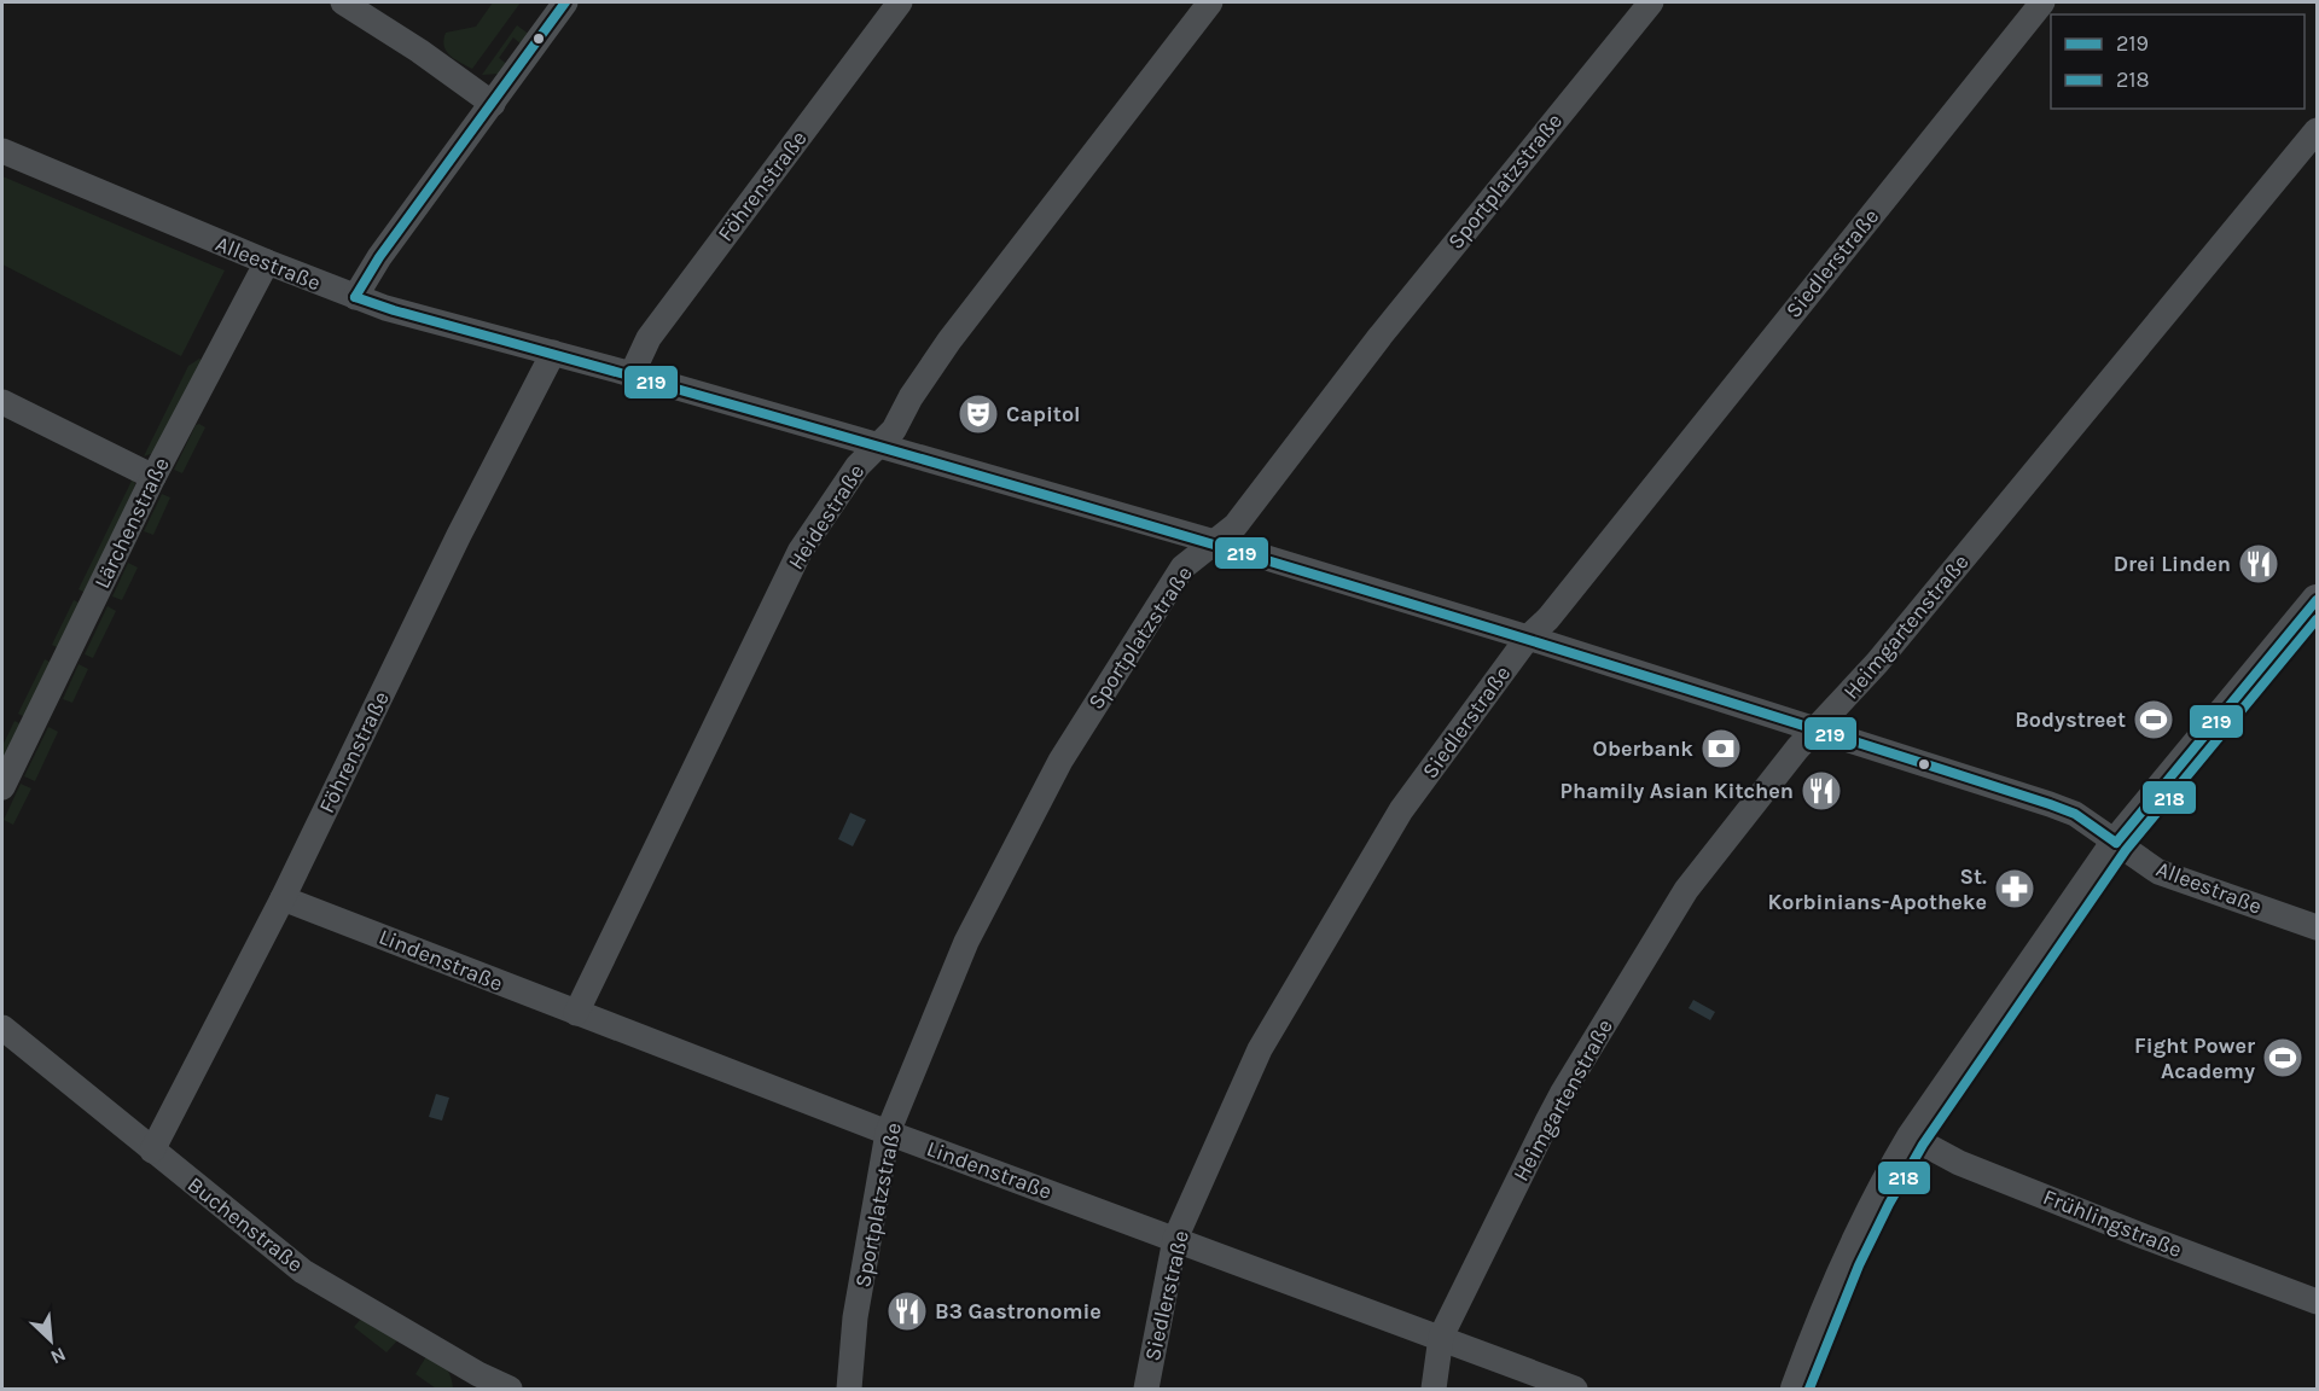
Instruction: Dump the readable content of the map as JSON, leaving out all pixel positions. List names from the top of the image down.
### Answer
{
  "streets": {
    "street": [
      "Sportplatzstraße",
      "Föhrenstraße",
      "Alleestraße",
      "Siedlerstraße",
      "Heidestraße",
      "Lärchenstraße",
      "Heimgartenstraße",
      "Lindenstraße",
      "Frühlingstraße",
      "Buchenstraße"
    ]
  },
  "crossings": [
    ["Sportplatzstraße", "Alleestraße"],
    ["Sportplatzstraße", "Lindenstraße"],
    ["Föhrenstraße", "Alleestraße"],
    ["Föhrenstraße", "Lindenstraße"],
    ["Föhrenstraße", "Buchenstraße"],
    ["Alleestraße", "Siedlerstraße"],
    ["Alleestraße", "Heidestraße"],
    ["Alleestraße", "Lärchenstraße"],
    ["Alleestraße", "Heimgartenstraße"],
    ["Siedlerstraße", "Lindenstraße"],
    ["Heidestraße", "Lindenstraße"],
    ["Heimgartenstraße", "Lindenstraße"]
  ],
  "places": {
    "theatre": ["Capitol"],
    "restaurant": ["Drei Linden", "Phamily Asian Kitchen", "B3 Gastronomie"],
    "sports": ["Bodystreet", "Fight Power Academy"],
    "bank": ["Oberbank"],
    "pharmacy": ["St. Korbinians-Apotheke"]
  },
  "lines": ["transit line 219", "transit line 218"],
  "legend": ["219", "218"],
  "north": "bottom right"
}
